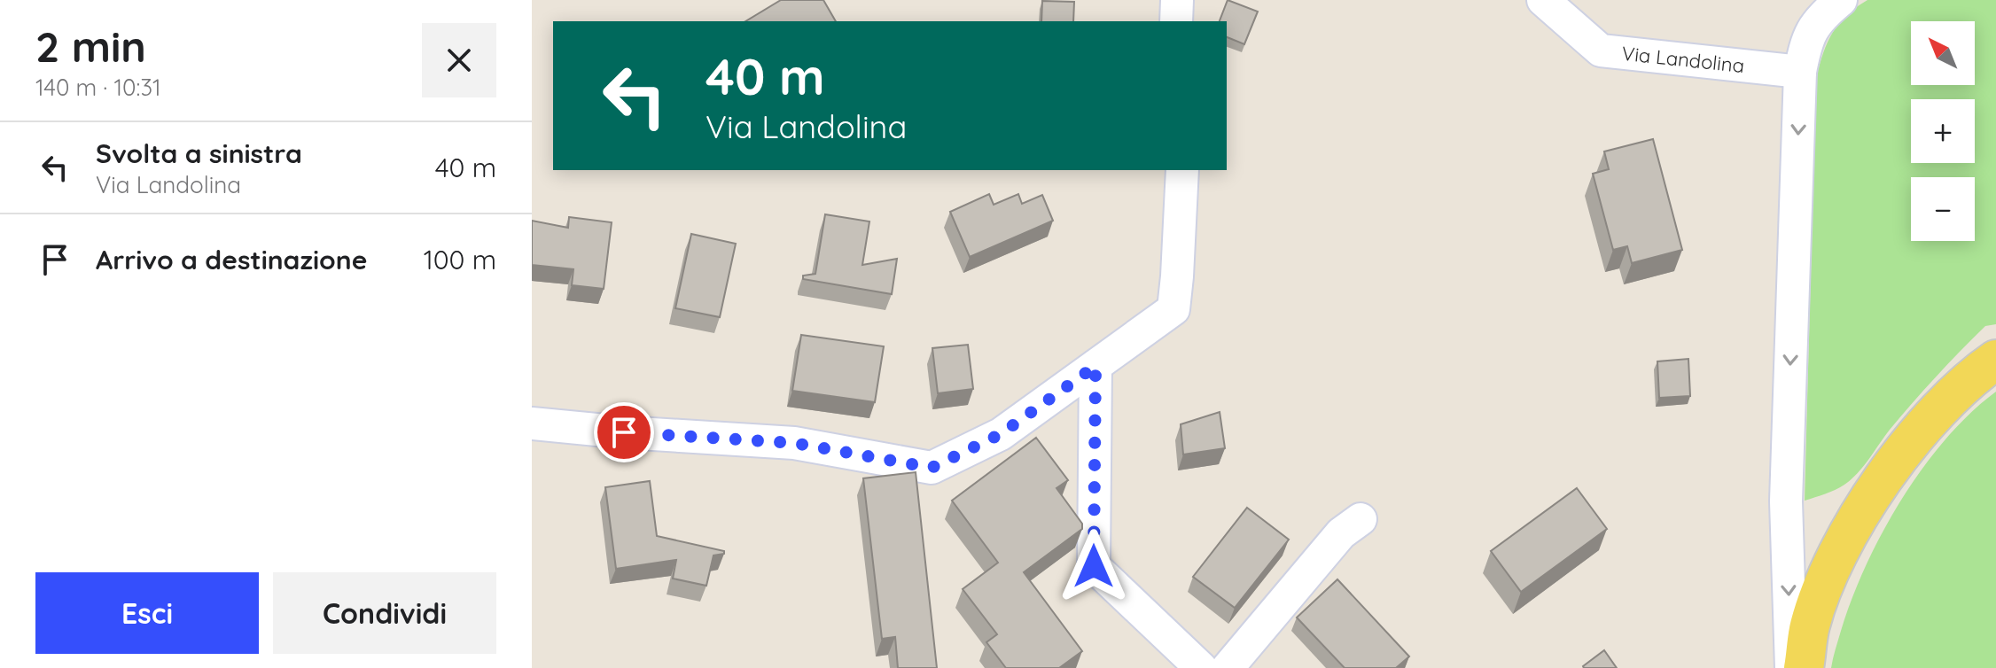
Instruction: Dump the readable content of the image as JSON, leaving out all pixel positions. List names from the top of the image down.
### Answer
{
  "streets": {
    "street": ["Via Landolina"]
  },
  "north": "top left",
  "page": {
    "heading": ["2 min", "140 m · 10:31"],
    "map_buttons": ["+", "−"],
    "turn": ["40 m", "Via Landolina"],
    "list": [
      {
        "name": "Svolta a sinistra",
        "note": "Via Landolina",
        "value": "40 m"
      },
      {
        "name": "Arrivo a destinazione",
        "value": "100 m"
      }
    ],
    "buttons": ["Esci", "Condividi"]
  }
}
